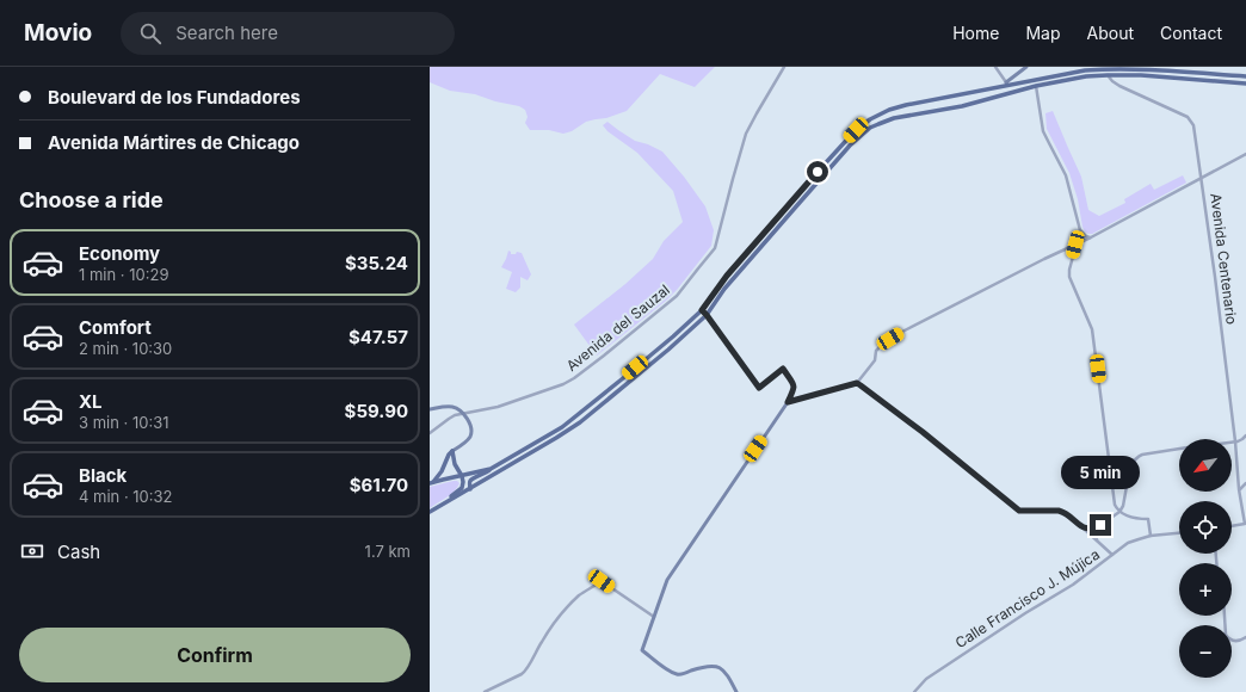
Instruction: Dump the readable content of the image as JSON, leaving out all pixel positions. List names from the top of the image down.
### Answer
{
  "streets": {
    "street": ["Avenida Centenario", "Avenida del Sauzal", "Calle Francisco J. Mújica"]
  },
  "north": "bottom left",
  "page": {
    "header": "Movio",
    "search": "Search here",
    "nav": [
      "Home",
      "Map",
      "About",
      "Contact"
    ],
    "banner": ["Boulevard de los Fundadores", "Avenida Mártires de Chicago"],
    "heading": "Choose a ride",
    "list": [
      {
        "name": "Economy",
        "note": "1 min · 10:29",
        "value": "$35.24"
      },
      {
        "name": "Comfort",
        "note": "2 min · 10:30",
        "value": "$47.57"
      },
      {
        "name": "XL",
        "note": "3 min · 10:31",
        "value": "$59.90"
      },
      {
        "name": "Black",
        "note": "4 min · 10:32",
        "value": "$61.70"
      }
    ],
    "map_buttons": ["+", "−"],
    "bubble": "5 min",
    "pay": ["Cash", "1.7 km"],
    "buttons": "Confirm"
  }
}
